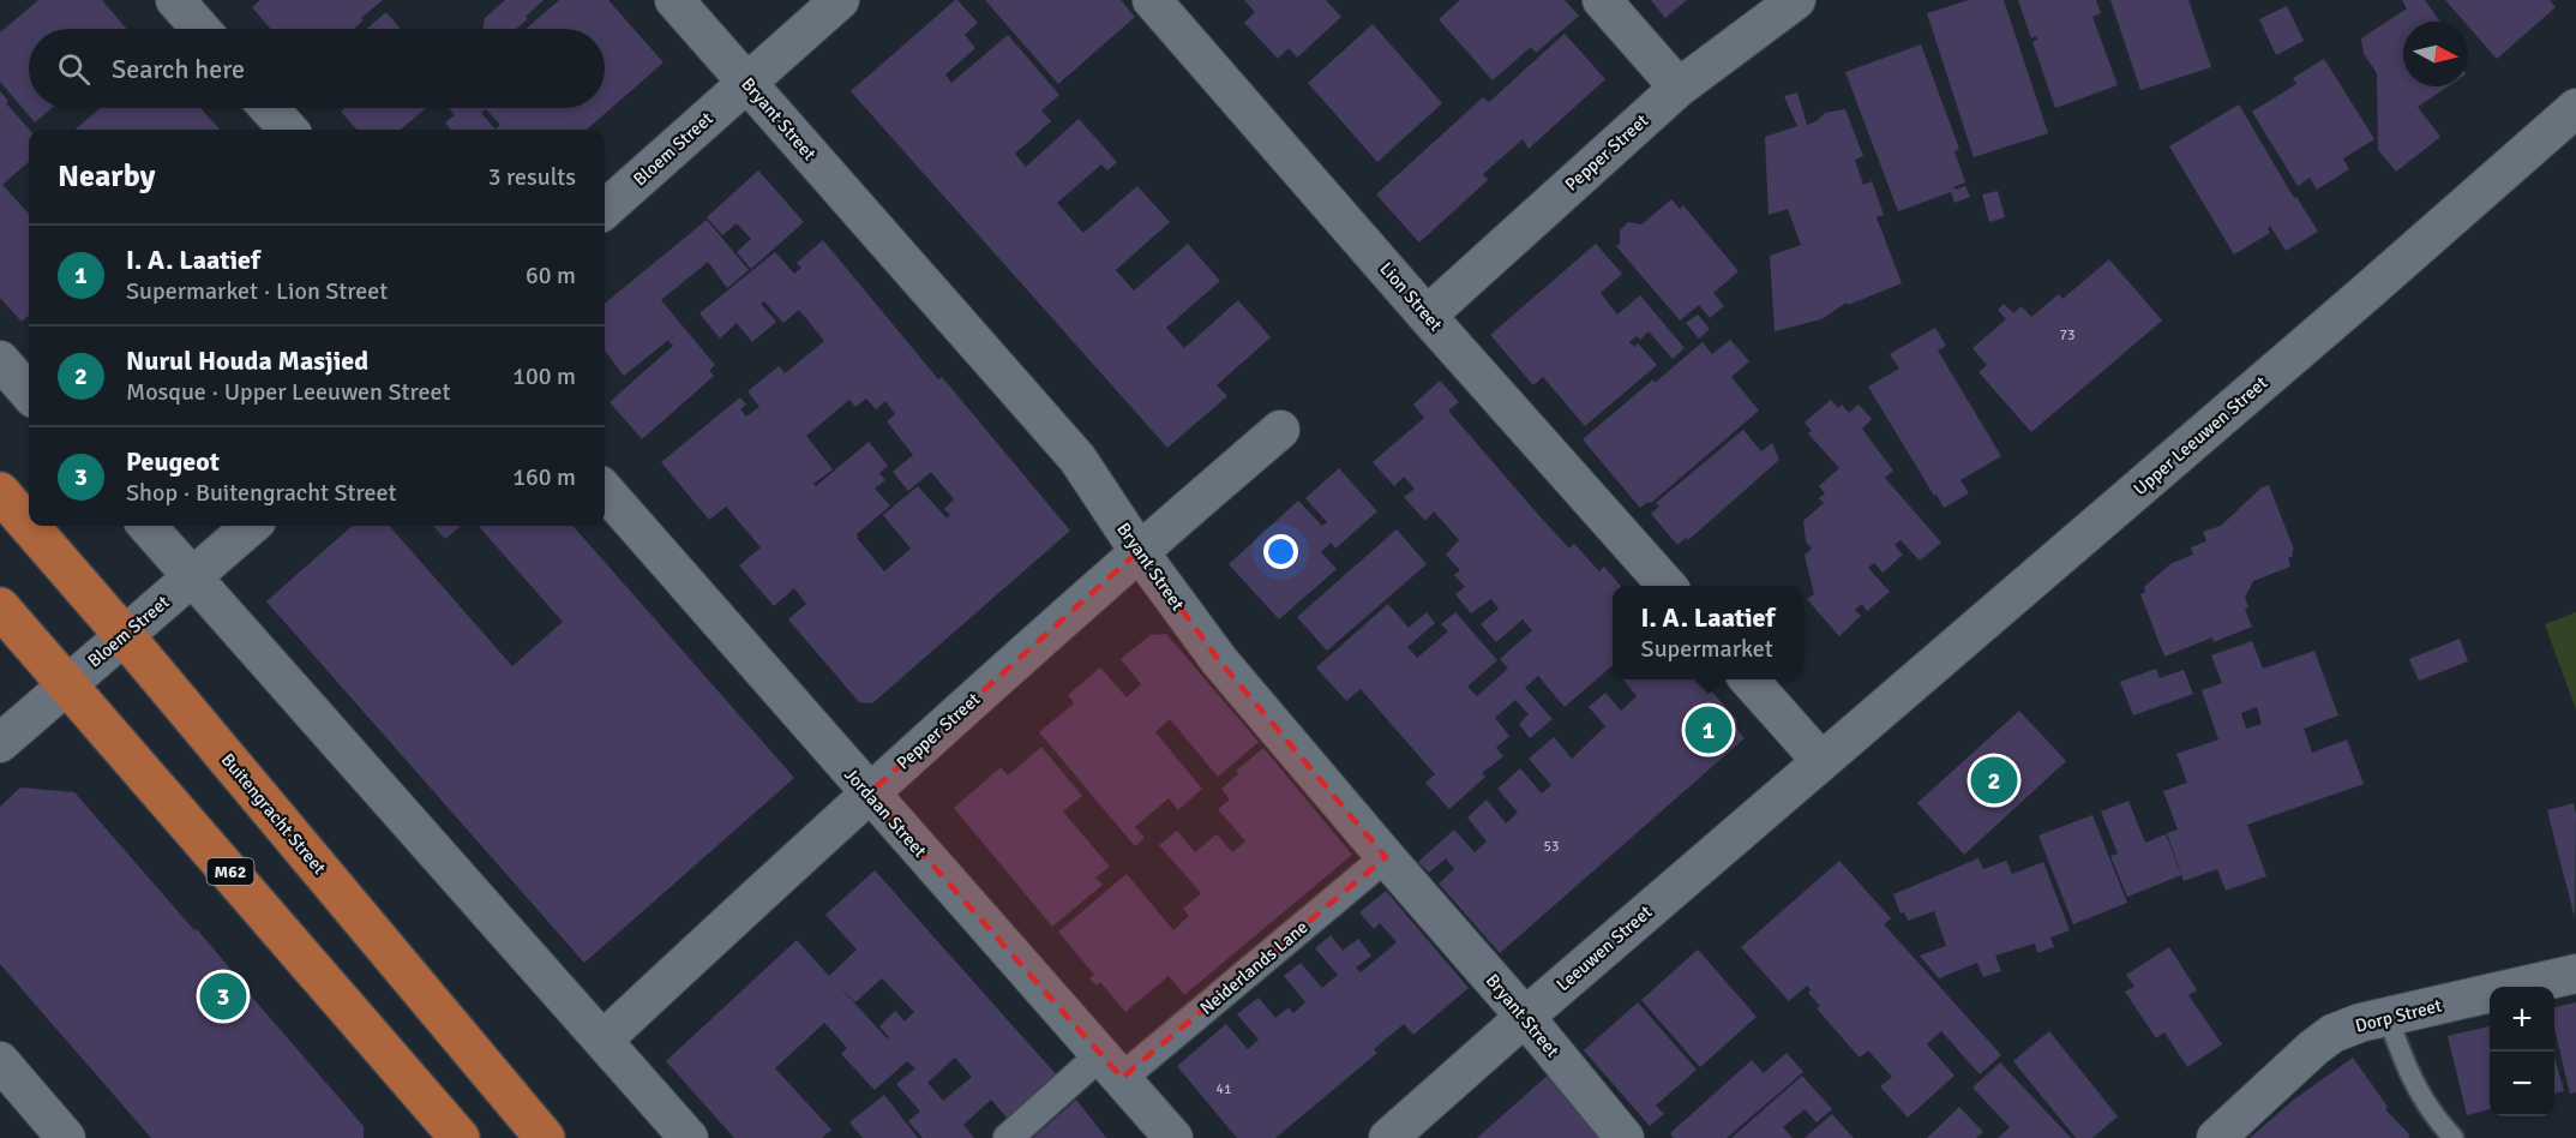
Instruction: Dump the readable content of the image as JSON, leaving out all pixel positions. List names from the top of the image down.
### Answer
{
  "streets": {
    "main road": ["Buitengracht Street", "M62"],
    "street": [
      "Bryant Street",
      "Bloem Street",
      "Pepper Street",
      "Lion Street",
      "Upper Leeuwen Street",
      "Jordaan Street",
      "Leeuwen Street",
      "Neiderlands Lane",
      "Dorp Street"
    ]
  },
  "crossings": [
    ["Bryant Street", "Bloem Street"],
    ["Bryant Street", "Pepper Street"],
    ["Bryant Street", "Leeuwen Street"],
    ["Bryant Street", "Neiderlands Lane"],
    ["Bloem Street", "Buitengracht Street"],
    ["Bloem Street", "M62"],
    ["Pepper Street", "Lion Street"],
    ["Pepper Street", "Jordaan Street"],
    ["Upper Leeuwen Street", "Leeuwen Street"],
    ["Jordaan Street", "Neiderlands Lane"]
  ],
  "house_numbers": ["73", "53", "41"],
  "north": "right",
  "page": {
    "search": "Search here",
    "heading": ["Nearby", "3 results"],
    "list": [
      {
        "mark": "1",
        "name": "I. A. Laatief",
        "note": "Supermarket · Lion Street",
        "value": "60 m"
      },
      {
        "mark": "2",
        "name": "Nurul Houda Masjied",
        "note": "Mosque · Upper Leeuwen Street",
        "value": "100 m"
      },
      {
        "mark": "3",
        "name": "Peugeot",
        "note": "Shop · Buitengracht Street",
        "value": "160 m"
      }
    ],
    "popup": ["I. A. Laatief", "Supermarket"],
    "pins": ["1", "2", "3"],
    "map_buttons": ["+", "−"]
  }
}
